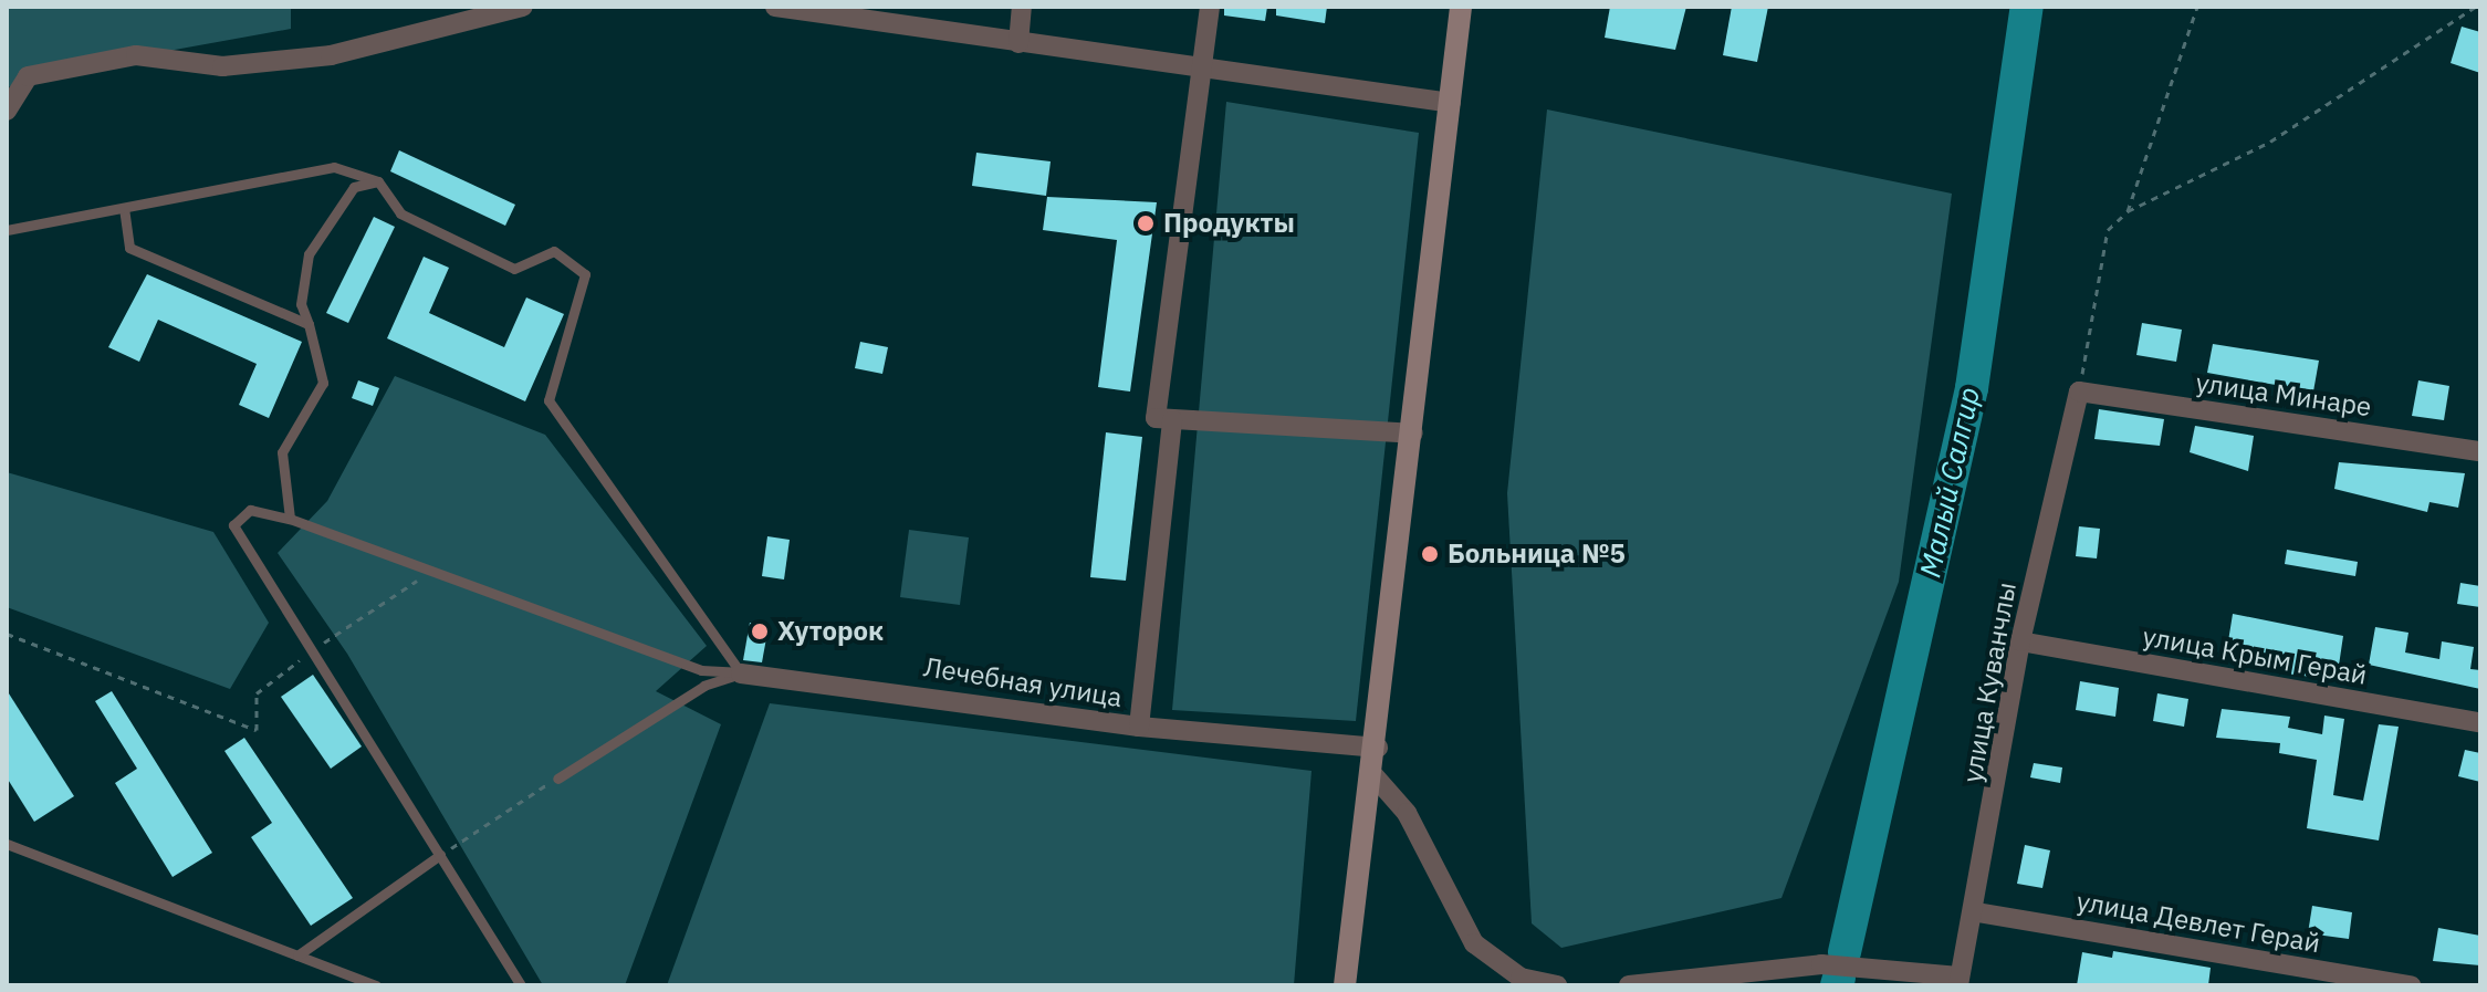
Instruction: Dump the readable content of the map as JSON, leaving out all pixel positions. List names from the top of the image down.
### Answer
{
  "streets": {
    "street": [
      "улица Минаре",
      "улица Крым Герай",
      "Лечебная улица",
      "улица Куванчлы",
      "улица Девлет Герай"
    ]
  },
  "crossings": [
    ["улица Минаре", "улица Куванчлы"],
    ["улица Крым Герай", "улица Куванчлы"],
    ["улица Куванчлы", "улица Девлет Герай"]
  ],
  "water": ["Малый Салгир"],
  "places": ["Продукты", "Больница №5", "Хуторок"]
}
